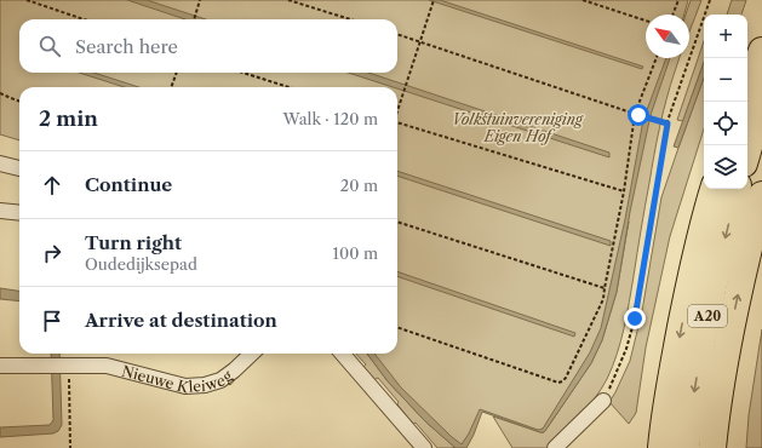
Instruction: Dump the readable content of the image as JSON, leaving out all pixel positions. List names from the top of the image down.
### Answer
{
  "streets": {
    "highway": ["A20"],
    "street": ["Nieuwe Kleiweg"]
  },
  "parks": ["Volkstuinvereniging Eigen Hof"],
  "north": "top left",
  "page": {
    "map_buttons": ["+", "−"],
    "search": "Search here",
    "heading": ["2 min", "Walk · 120 m"],
    "list": [
      ["Continue", "20 m"],
      ["Turn right", "Oudedijksepad", "100 m"],
      "Arrive at destination"
    ]
  }
}
